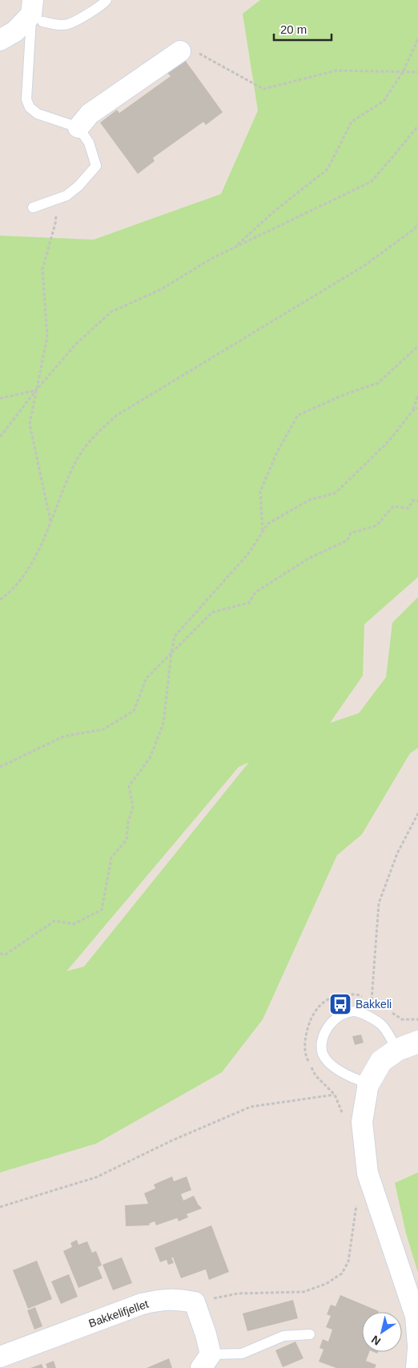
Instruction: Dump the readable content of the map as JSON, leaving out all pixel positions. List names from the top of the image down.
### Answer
{
  "streets": {
    "street": ["Bakkelifjellet"]
  },
  "places": {
    "bus stop": ["Bakkeli"]
  },
  "scale_bar": "20 m",
  "north": "bottom left"
}
